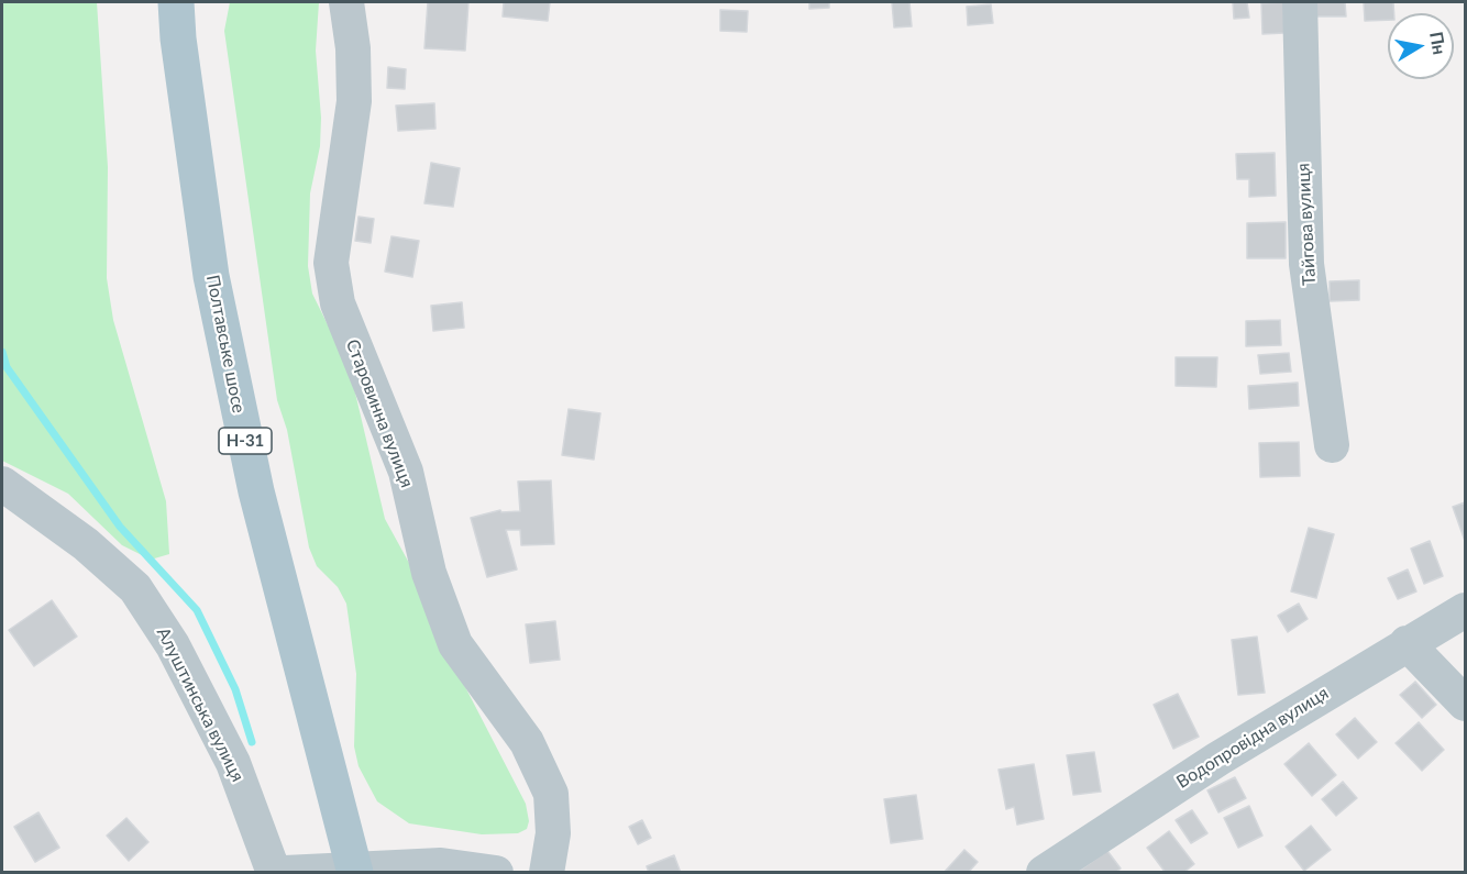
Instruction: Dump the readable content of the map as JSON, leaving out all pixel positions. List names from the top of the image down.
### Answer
{
  "streets": {
    "main road": ["Полтавське шосе", "Н-31"],
    "street": [
      "Тайгова вулиця",
      "Старовинна вулиця",
      "Алуштинська вулиця",
      "Водопровідна вулиця"
    ]
  },
  "north": "right"
}
